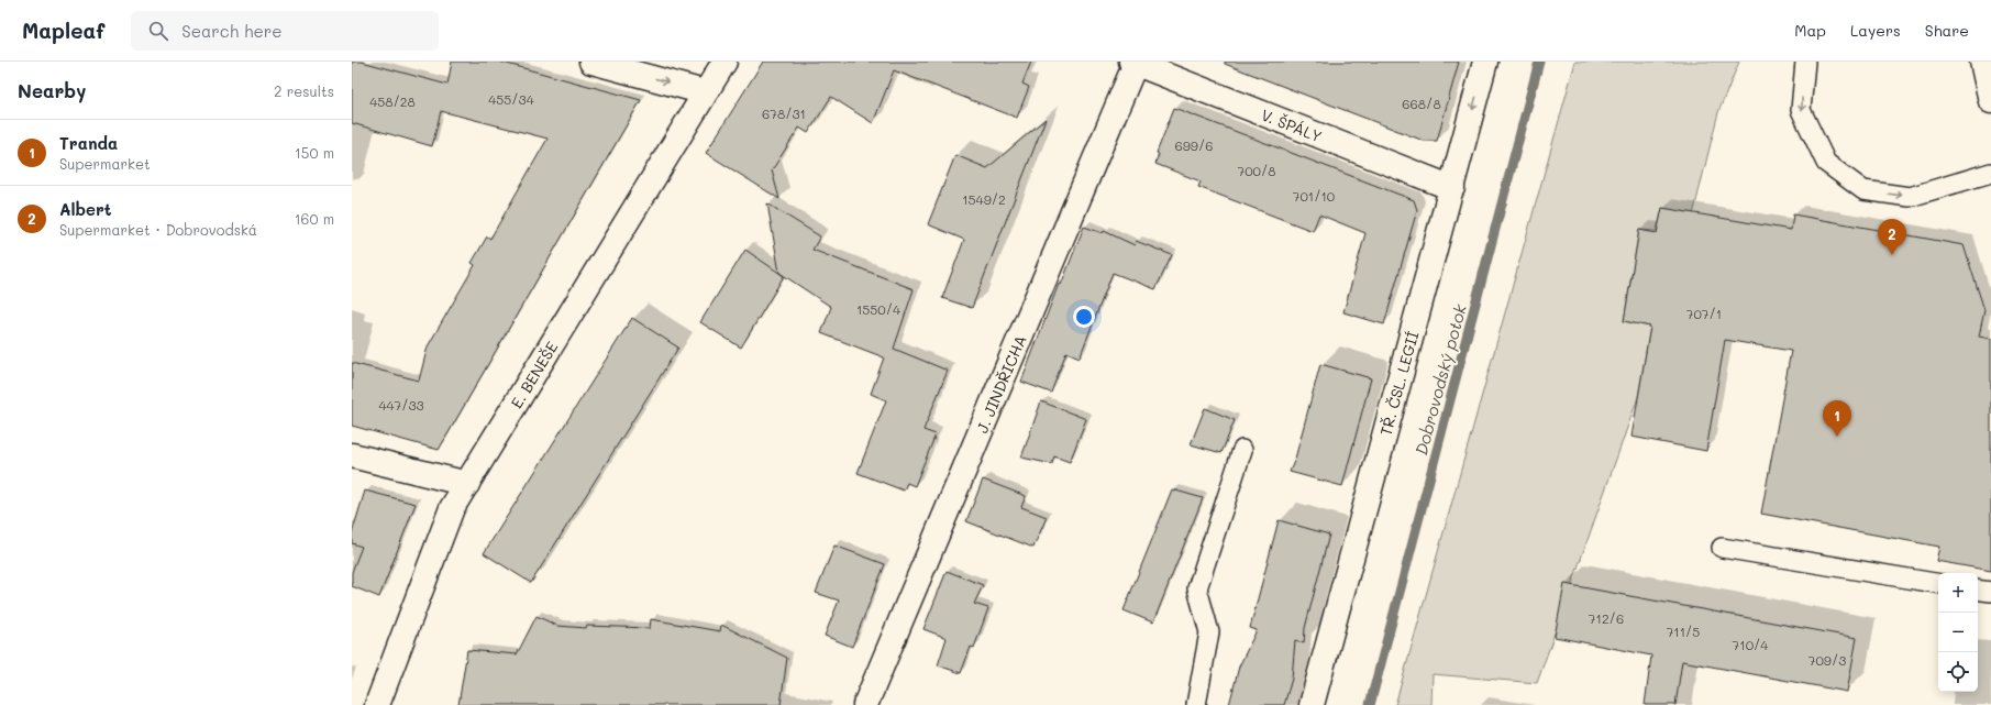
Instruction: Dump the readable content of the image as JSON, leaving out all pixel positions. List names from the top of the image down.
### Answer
{
  "streets": {
    "street": [
      "V. ŠPÁLY",
      "E. BENEŠE",
      "J. JINDŘICHA",
      "TŘ. ČSL. LEGIÍ"
    ]
  },
  "crossings": [
    ["V. ŠPÁLY", "J. JINDŘICHA"],
    ["V. ŠPÁLY", "TŘ. ČSL. LEGIÍ"]
  ],
  "water": ["Dobrovodský potok"],
  "house_numbers": [
    "455/34",
    "458/28",
    "668/8",
    "678/31",
    "699/6",
    "700/8",
    "701/10",
    "1549/2",
    "1550/4",
    "707/1",
    "447/33",
    "712/6",
    "711/5",
    "710/4",
    "709/3"
  ],
  "page": {
    "header": "Mapleaf",
    "search": "Search here",
    "nav": ["Map", "Layers", "Share"],
    "heading": ["Nearby", "2 results"],
    "list": [
      {
        "mark": "1",
        "name": "Tranda",
        "note": "Supermarket",
        "value": "150 m"
      },
      {
        "mark": "2",
        "name": "Albert",
        "note": "Supermarket · Dobrovodská",
        "value": "160 m"
      }
    ],
    "pins": ["2", "1"],
    "map_buttons": ["+", "−"]
  }
}
